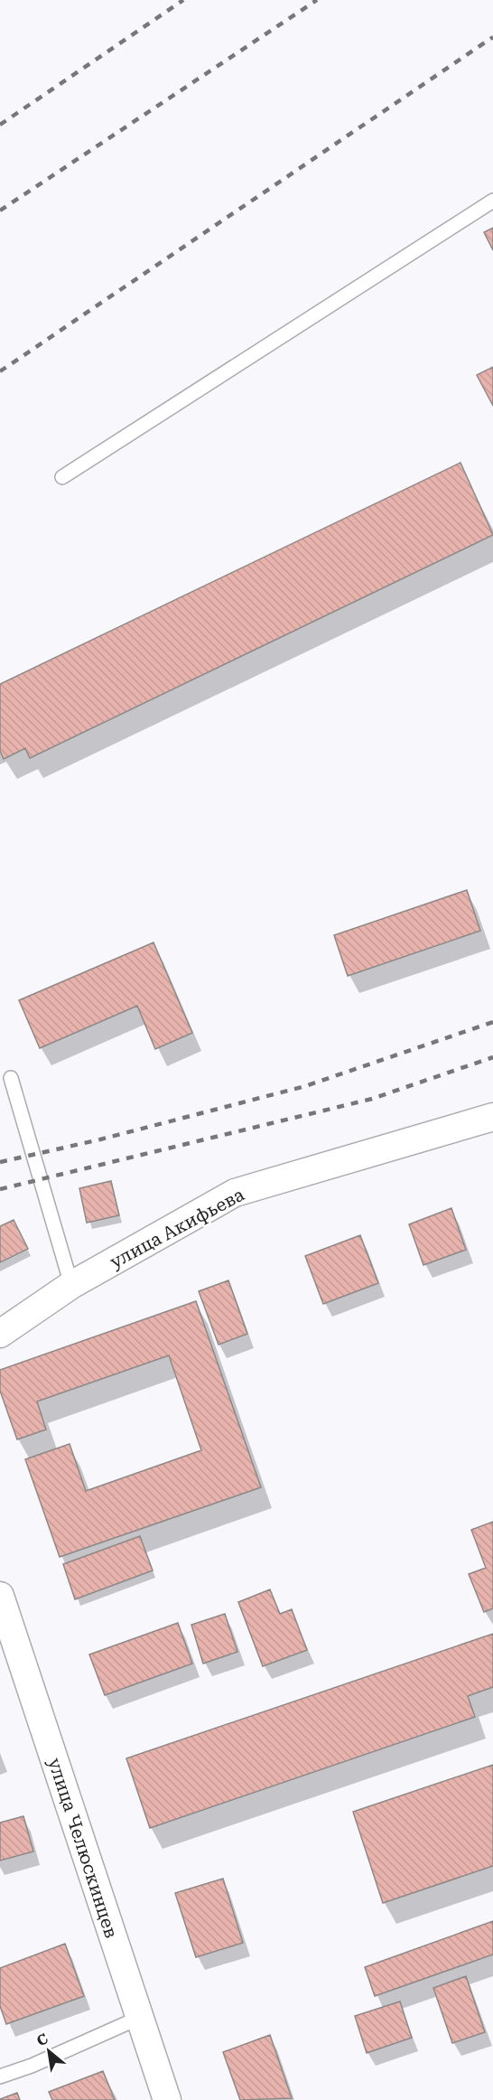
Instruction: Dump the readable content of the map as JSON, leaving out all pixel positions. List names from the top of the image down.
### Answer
{
  "streets": {
    "street": ["улица Акифьева", "улица Челюскинцев"]
  },
  "north": "top left"
}
